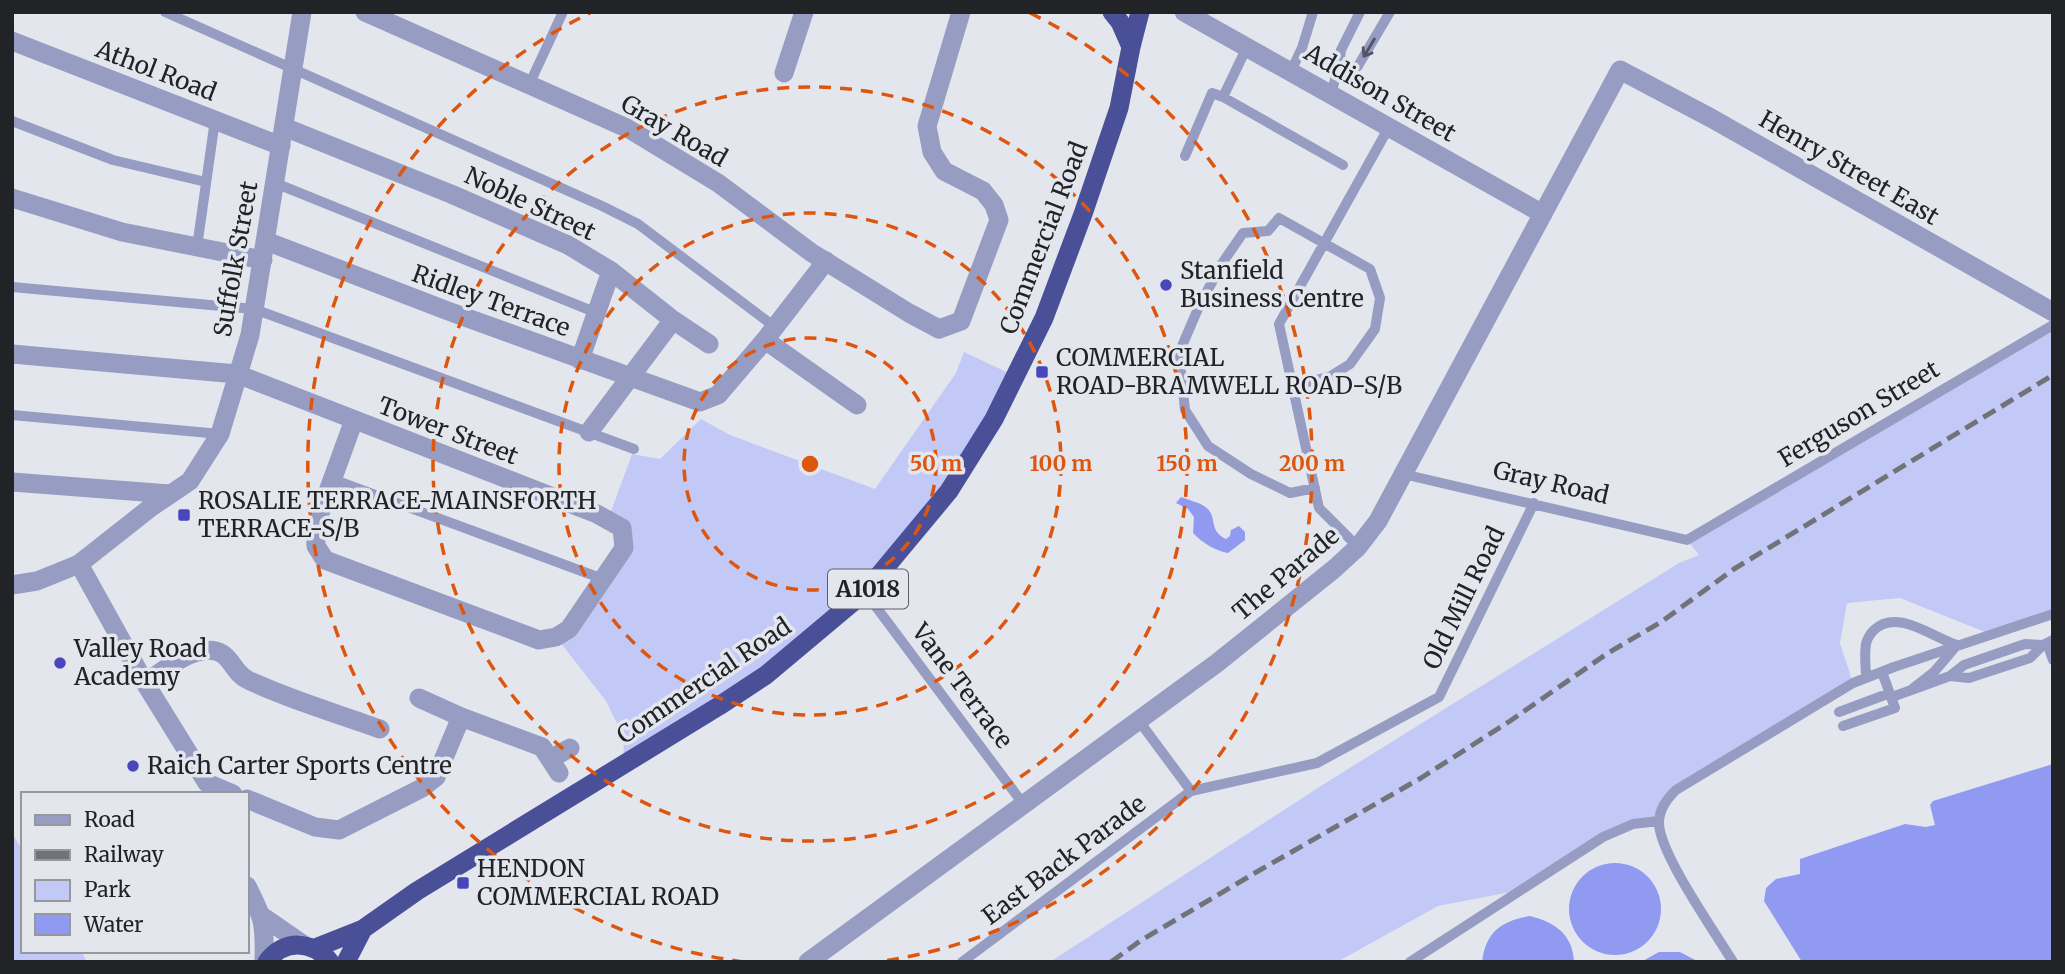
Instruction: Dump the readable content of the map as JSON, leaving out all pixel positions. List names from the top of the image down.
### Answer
{
  "streets": {
    "highway": ["Commercial Road", "A1018"],
    "street": [
      "Athol Road",
      "Addison Street",
      "Gray Road",
      "Henry Street East",
      "Noble Street",
      "Suffolk Street",
      "Ridley Terrace",
      "Tower Street",
      "The Parade"
    ],
    "lane": [
      "Ferguson Street",
      "Old Mill Road",
      "Vane Terrace",
      "East Back Parade"
    ]
  },
  "crossings": [
    ["Athol Road", "Noble Street"],
    ["Athol Road", "Suffolk Street"],
    ["Addison Street", "The Parade"],
    ["Gray Road", "Ferguson Street"],
    ["Gray Road", "The Parade"],
    ["Gray Road", "Old Mill Road"],
    ["Henry Street East", "The Parade"],
    ["Commercial Road", "Vane Terrace"],
    ["Suffolk Street", "Ridley Terrace"],
    ["Suffolk Street", "Tower Street"],
    ["The Parade", "Vane Terrace"],
    ["Old Mill Road", "East Back Parade"]
  ],
  "places": {
    "other": ["Stanfield Business Centre", "Valley Road Academy", "Raich Carter Sports Centre"],
    "transit": ["COMMERCIAL ROAD-BRAMWELL ROAD-S/B", "ROSALIE TERRACE-MAINSFORTH TERRACE-S/B", "HENDON COMMERCIAL ROAD"]
  },
  "legend": [
    "Road",
    "Railway",
    "Park",
    "Water"
  ],
  "rings": [
    "50 m",
    "100 m",
    "150 m",
    "200 m"
  ]
}
